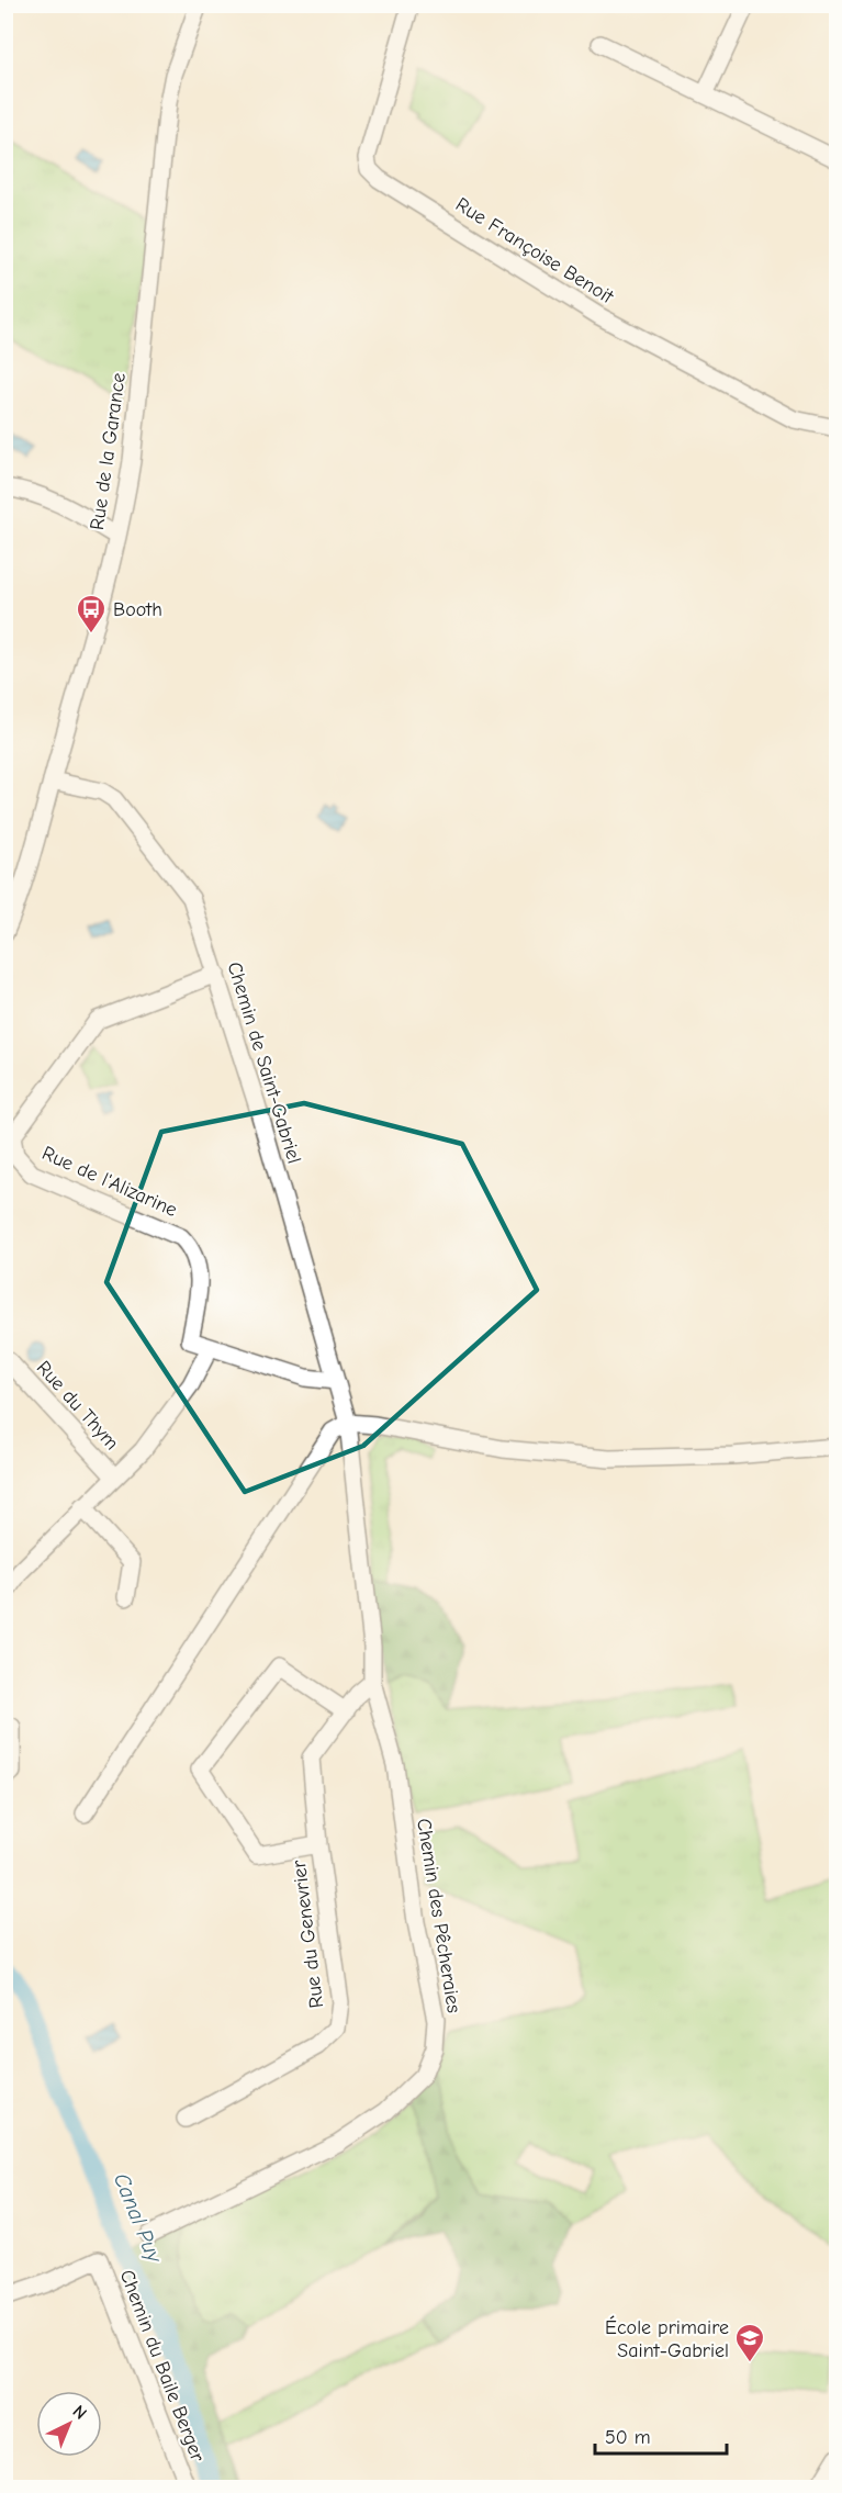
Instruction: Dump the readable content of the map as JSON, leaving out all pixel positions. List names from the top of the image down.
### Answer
{
  "streets": {
    "street": [
      "Rue Françoise Benoit",
      "Rue de la Garance",
      "Chemin de Saint-Gabriel",
      "Rue de l'Alizarine",
      "Rue du Thym",
      "Chemin des Pêcheraies",
      "Rue du Genevrier",
      "Chemin du Baile Berger"
    ]
  },
  "crossings": [
    ["Rue de la Garance", "Chemin de Saint-Gabriel"],
    ["Chemin de Saint-Gabriel", "Rue de l'Alizarine"],
    ["Chemin de Saint-Gabriel", "Chemin des Pêcheraies"],
    ["Chemin des Pêcheraies", "Rue du Genevrier"]
  ],
  "water": ["Canal Puy"],
  "places": {
    "bus stop": ["Booth"],
    "school or university": ["École primaire Saint-Gabriel"]
  },
  "scale_bar": "50 m",
  "north": "top right"
}
